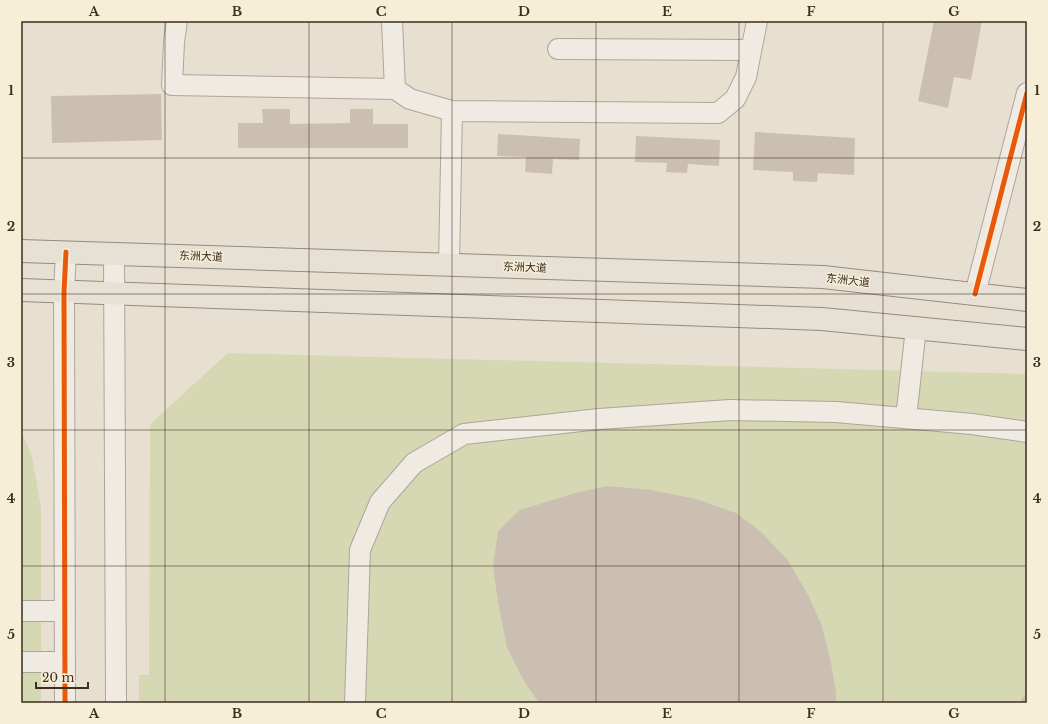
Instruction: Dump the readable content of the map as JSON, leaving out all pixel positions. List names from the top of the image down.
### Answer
{
  "streets": {
    "main road": ["东洲大道"]
  },
  "scale_bar": "20 m",
  "grid": {
    "columns": [
      "A",
      "B",
      "C",
      "D",
      "E",
      "F",
      "G"
    ],
    "rows": [
      "1",
      "2",
      "3",
      "4",
      "5"
    ]
  }
}
